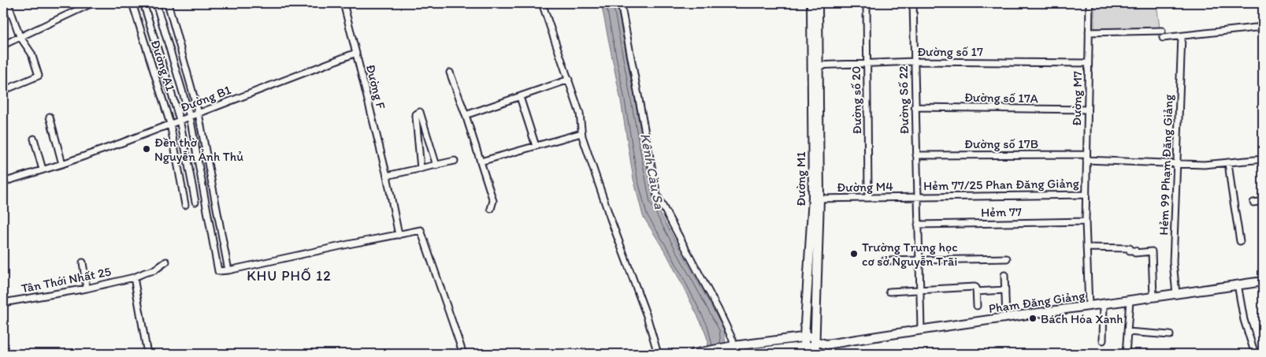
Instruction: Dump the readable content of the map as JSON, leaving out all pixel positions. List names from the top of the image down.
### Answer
{
  "streets": {
    "street": [
      "Đường số 17",
      "Đường A1",
      "Đường F",
      "Đường số 17A",
      "Đường B1",
      "Đường M7",
      "Đường số 20",
      "Đường Số 22",
      "Đường số 17B",
      "Hẻm 99 Phạm Đăng Giảng",
      "Đường M1",
      "Hẻm 77/25 Phan Đăng Giảng",
      "Đường M4",
      "Hẻm 77",
      "Tân Thới Nhất 25",
      "Phạm Đăng Giảng"
    ]
  },
  "crossings": [
    ["Đường số 17", "Đường M7"],
    ["Đường số 17", "Đường số 20"],
    ["Đường số 17", "Đường Số 22"],
    ["Đường số 17", "Đường M1"],
    ["Đường A1", "Đường B1"],
    ["Đường F", "Đường B1"],
    ["Đường số 17A", "Đường M7"],
    ["Đường số 17A", "Đường Số 22"],
    ["Đường M7", "Đường số 17B"],
    ["Đường M7", "Hẻm 77/25 Phan Đăng Giảng"],
    ["Đường M7", "Hẻm 77"],
    ["Đường M7", "Phạm Đăng Giảng"],
    ["Đường số 20", "Đường M4"],
    ["Đường Số 22", "Đường số 17B"],
    ["Đường Số 22", "Hẻm 77/25 Phan Đăng Giảng"],
    ["Đường Số 22", "Đường M4"],
    ["Đường Số 22", "Hẻm 77"],
    ["Đường Số 22", "Phạm Đăng Giảng"],
    ["Đường số 17B", "Hẻm 99 Phạm Đăng Giảng"],
    ["Hẻm 99 Phạm Đăng Giảng", "Phạm Đăng Giảng"],
    ["Đường M1", "Đường M4"],
    ["Đường M1", "Phạm Đăng Giảng"],
    ["Hẻm 77/25 Phan Đăng Giảng", "Đường M4"]
  ],
  "districts": ["KHU PHỐ 12"],
  "water": ["Kênh Cầu Sa"],
  "places": ["Đền thờ Nguyễn Ảnh Thủ", "Trường Trung học cơ sở Nguyễn Trãi", "Bách Hóa Xanh"]
}
